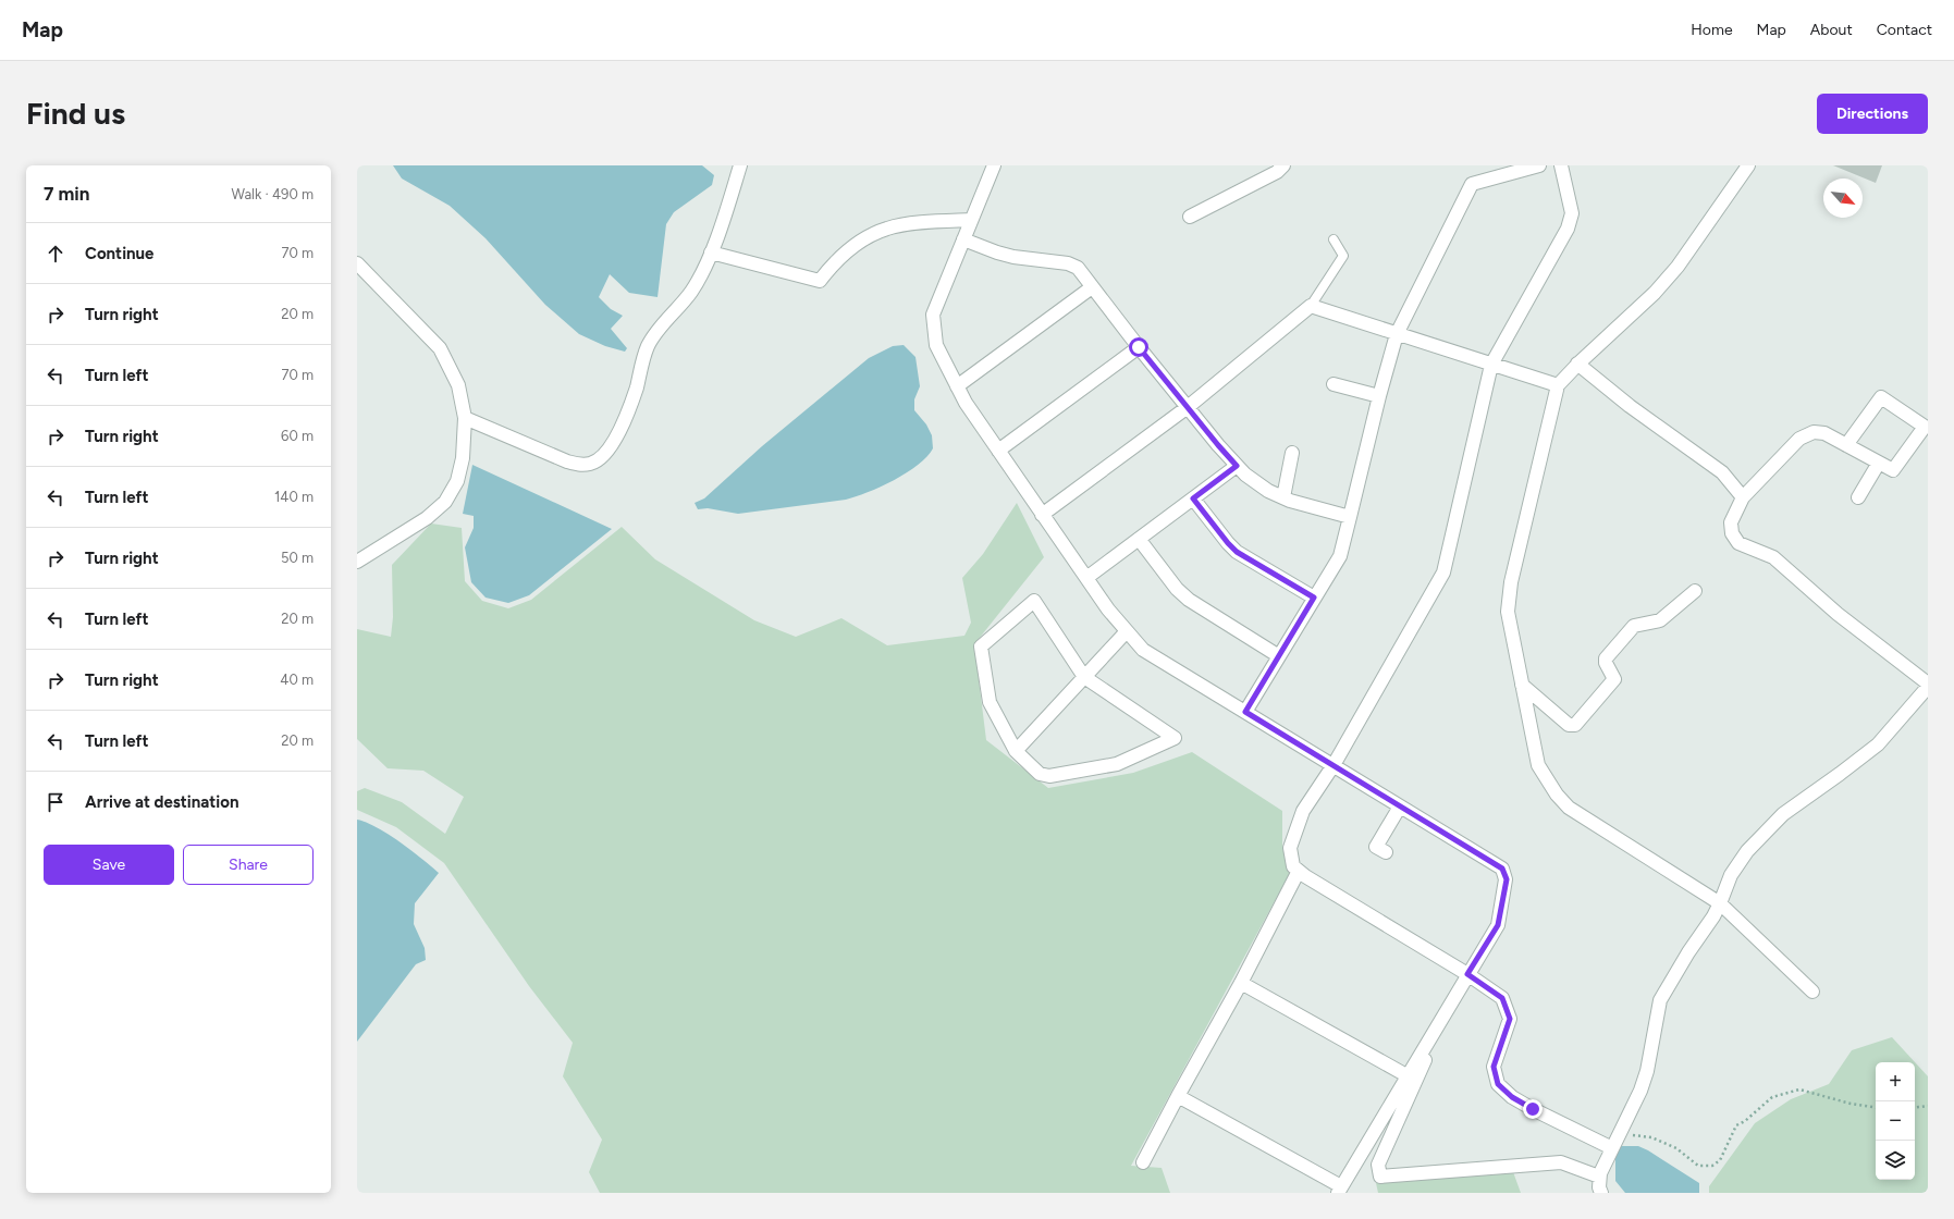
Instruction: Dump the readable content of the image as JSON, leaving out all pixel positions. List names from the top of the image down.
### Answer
{
  "north": "bottom right",
  "page": {
    "header": "Map",
    "nav": [
      "Home",
      "Map",
      "About",
      "Contact"
    ],
    "buttons": [
      "Directions",
      ["Save", "Share"]
    ],
    "title": "Find us",
    "heading": ["7 min", "Walk · 490 m"],
    "list": [
      ["Continue", "70 m"],
      ["Turn right", "20 m"],
      ["Turn left", "70 m"],
      ["Turn right", "60 m"],
      ["Turn left", "140 m"],
      ["Turn right", "50 m"],
      ["Turn left", "20 m"],
      ["Turn right", "40 m"],
      ["Turn left", "20 m"],
      "Arrive at destination"
    ],
    "map_buttons": ["+", "−"]
  }
}
